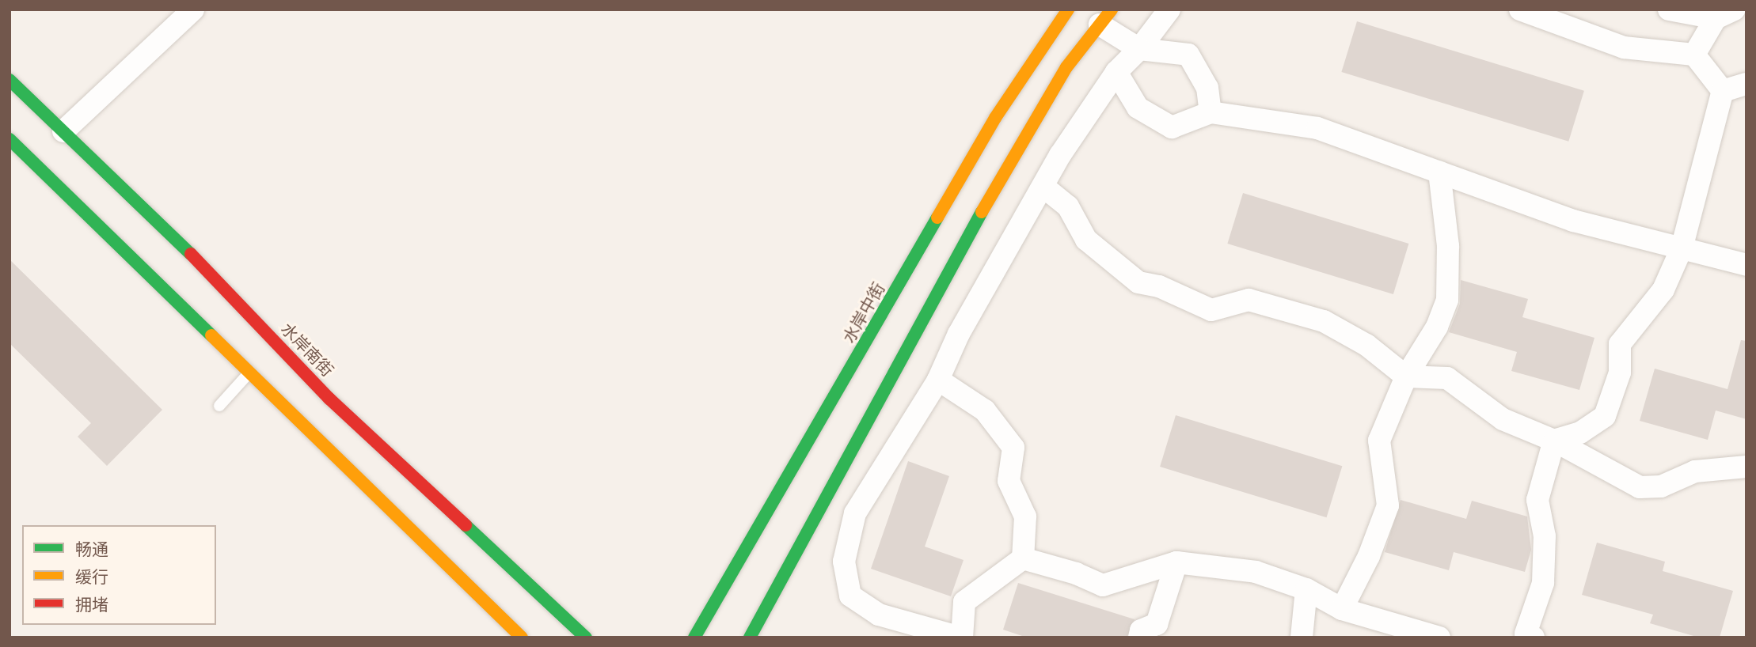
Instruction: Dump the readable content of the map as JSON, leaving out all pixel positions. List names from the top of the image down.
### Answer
{
  "streets": {
    "street": ["水岸中街", "水岸南街"]
  },
  "legend": ["畅通", "缓行", "拥堵"]
}
